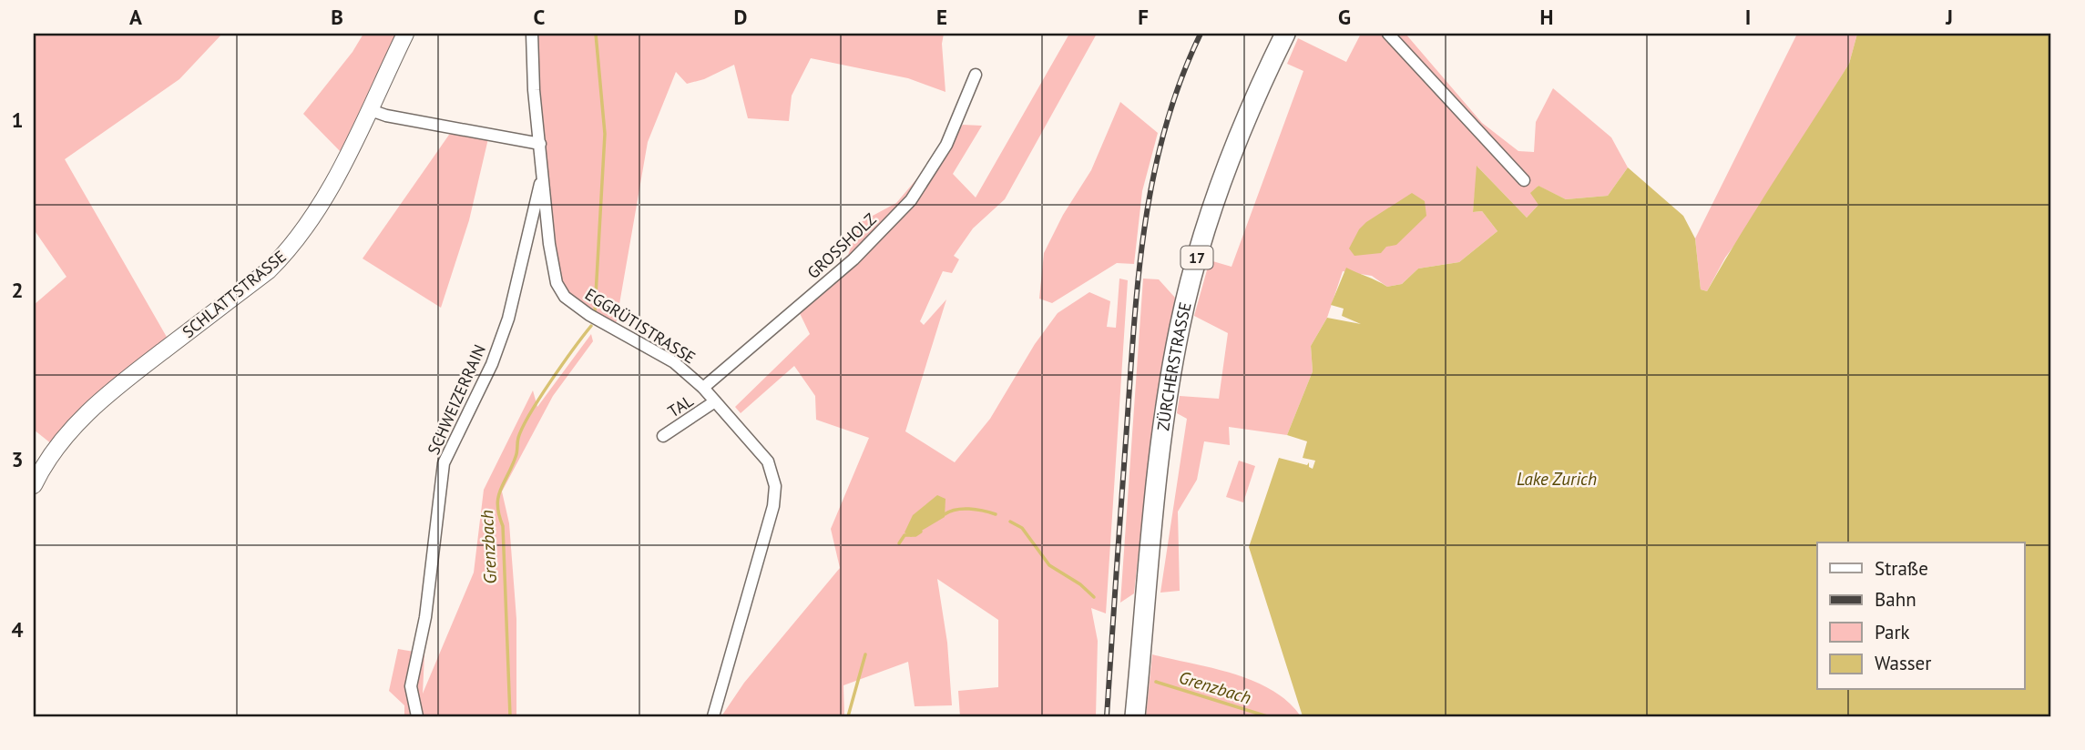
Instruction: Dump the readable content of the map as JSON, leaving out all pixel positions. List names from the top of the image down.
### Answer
{
  "streets": {
    "main road": ["17", "ZÜRCHERSTRASSE"],
    "street": [
      "GROSSHOLZ",
      "SCHLATTSTRASSE",
      "EGGRÜTISTRASSE",
      "SCHWEIZERRAIN",
      "TAL"
    ]
  },
  "crossings": [
    ["GROSSHOLZ", "EGGRÜTISTRASSE"],
    ["EGGRÜTISTRASSE", "SCHWEIZERRAIN"],
    ["EGGRÜTISTRASSE", "TAL"]
  ],
  "water": ["Lake Zurich", "Grenzbach"],
  "legend": [
    "Straße",
    "Bahn",
    "Park",
    "Wasser"
  ],
  "grid": {
    "columns": [
      "A",
      "B",
      "C",
      "D",
      "E",
      "F",
      "G",
      "H",
      "I",
      "J"
    ],
    "rows": [
      "1",
      "2",
      "3",
      "4"
    ]
  }
}
